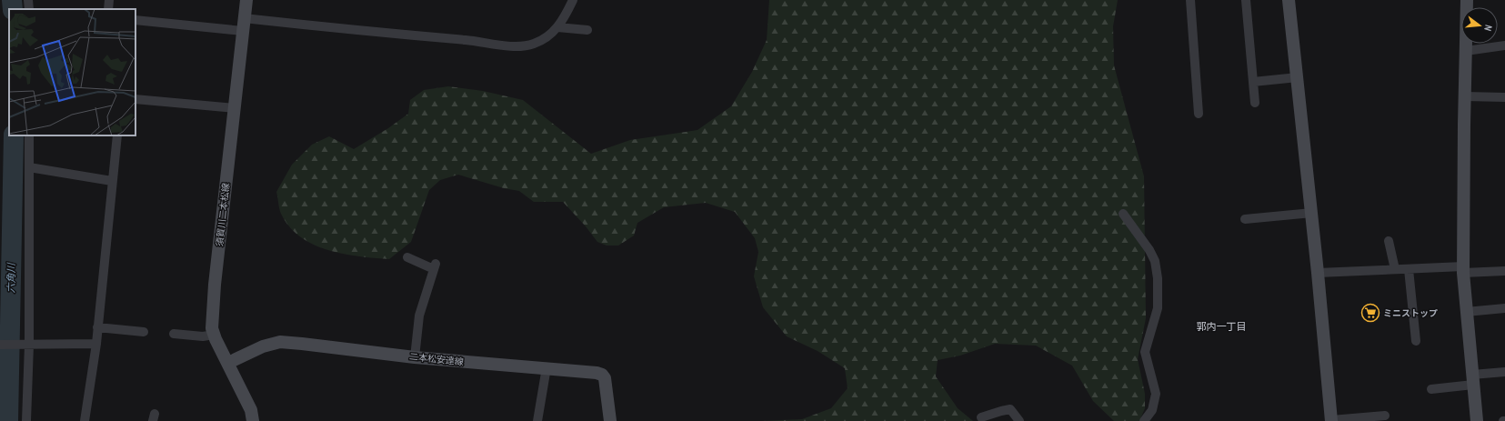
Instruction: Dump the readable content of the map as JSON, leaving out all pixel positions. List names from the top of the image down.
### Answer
{
  "streets": {
    "main road": ["須賀川二本松線", "二本松安達線"]
  },
  "crossings": [
    ["須賀川二本松線", "二本松安達線"]
  ],
  "districts": ["郭内一丁目"],
  "water": ["六角川"],
  "places": {
    "supermarket": ["ミニストップ"]
  },
  "north": "right"
}
